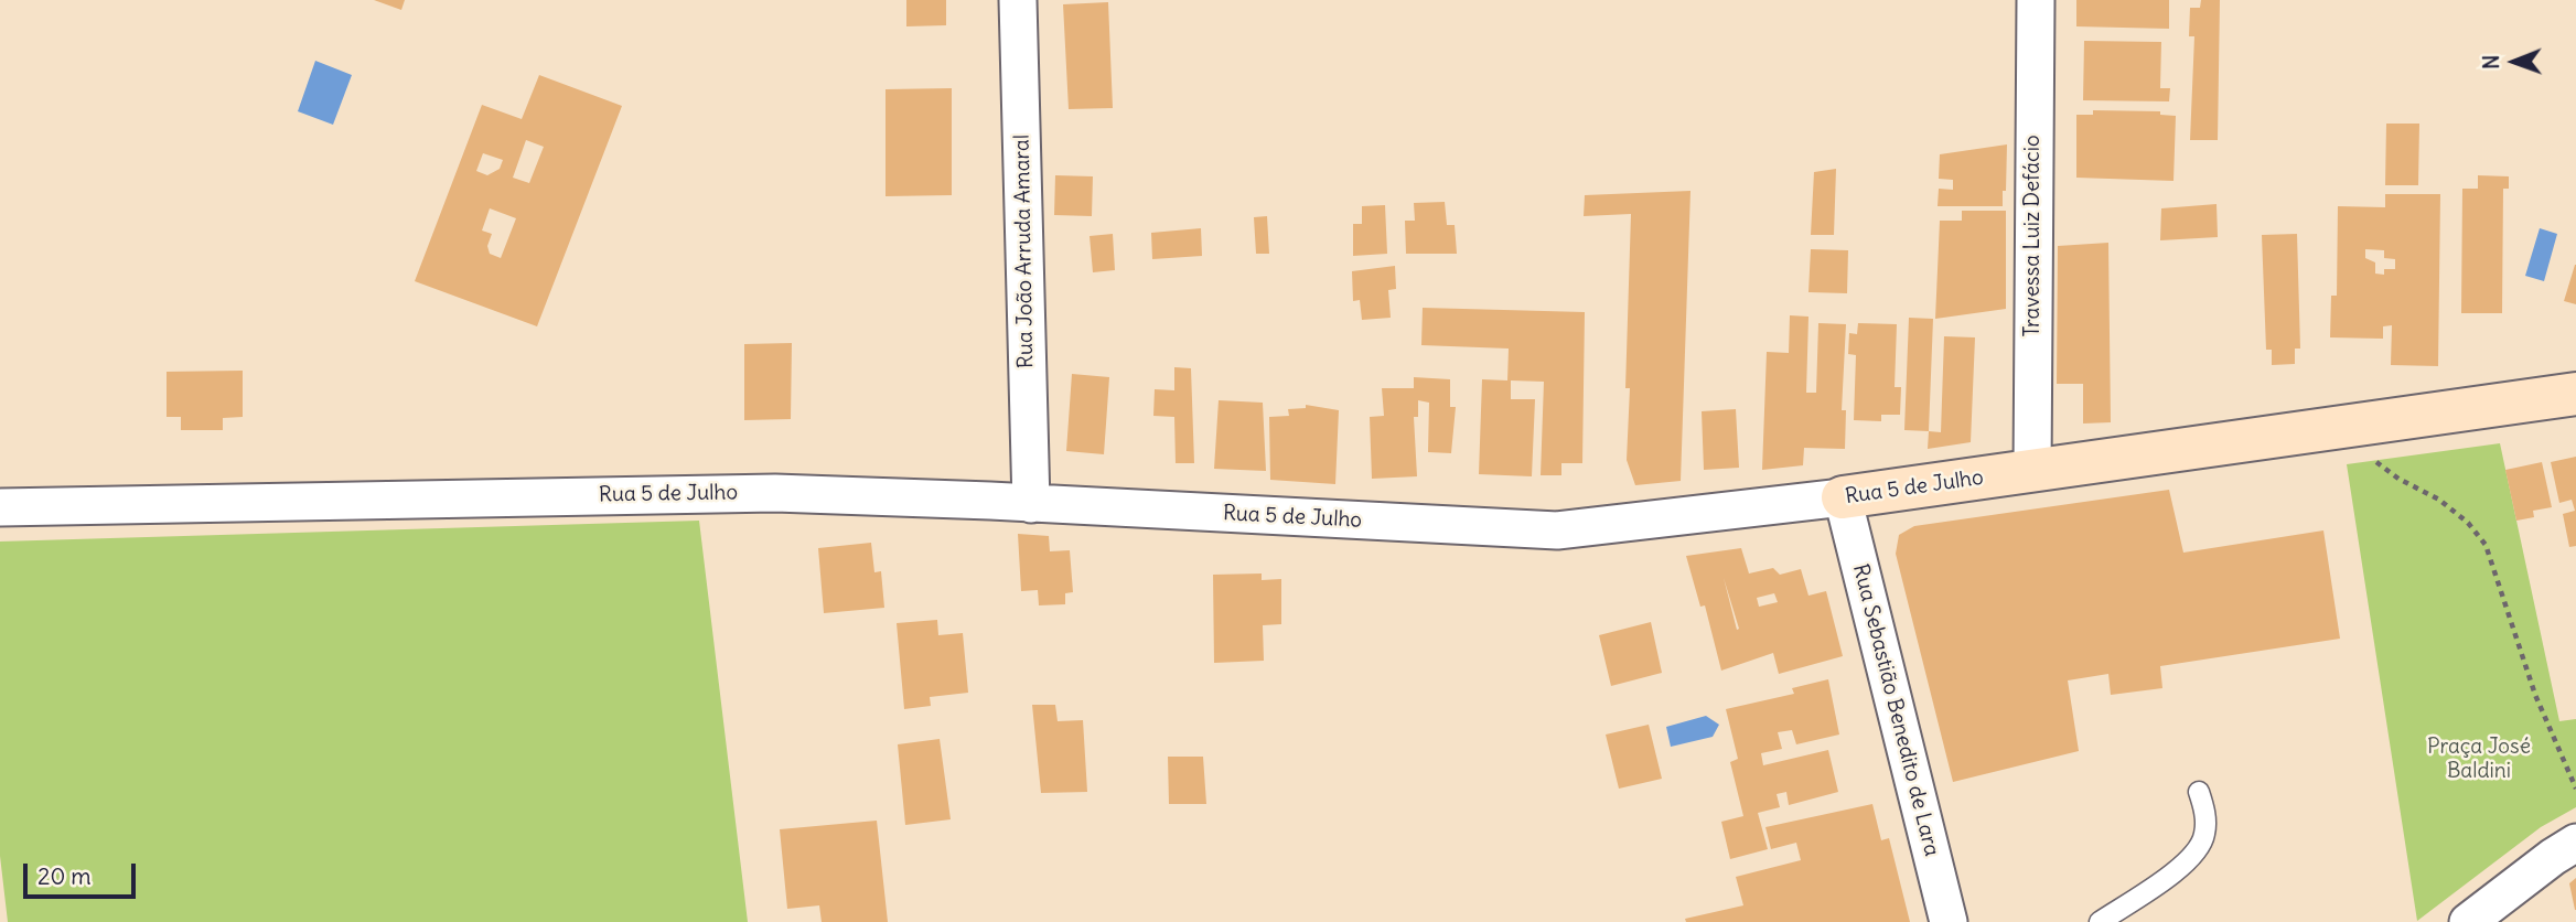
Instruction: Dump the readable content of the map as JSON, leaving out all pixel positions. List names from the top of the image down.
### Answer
{
  "streets": {
    "street": [
      "Travessa Luiz Defácio",
      "Rua João Arruda Amaral",
      "Rua 5 de Julho",
      "Rua Sebastião Benedito de Lara"
    ]
  },
  "crossings": [
    ["Travessa Luiz Defácio", "Rua 5 de Julho"],
    ["Rua João Arruda Amaral", "Rua 5 de Julho"],
    ["Rua 5 de Julho", "Rua Sebastião Benedito de Lara"]
  ],
  "parks": ["Praça José Baldini"],
  "scale_bar": "20 m",
  "north": "left"
}
